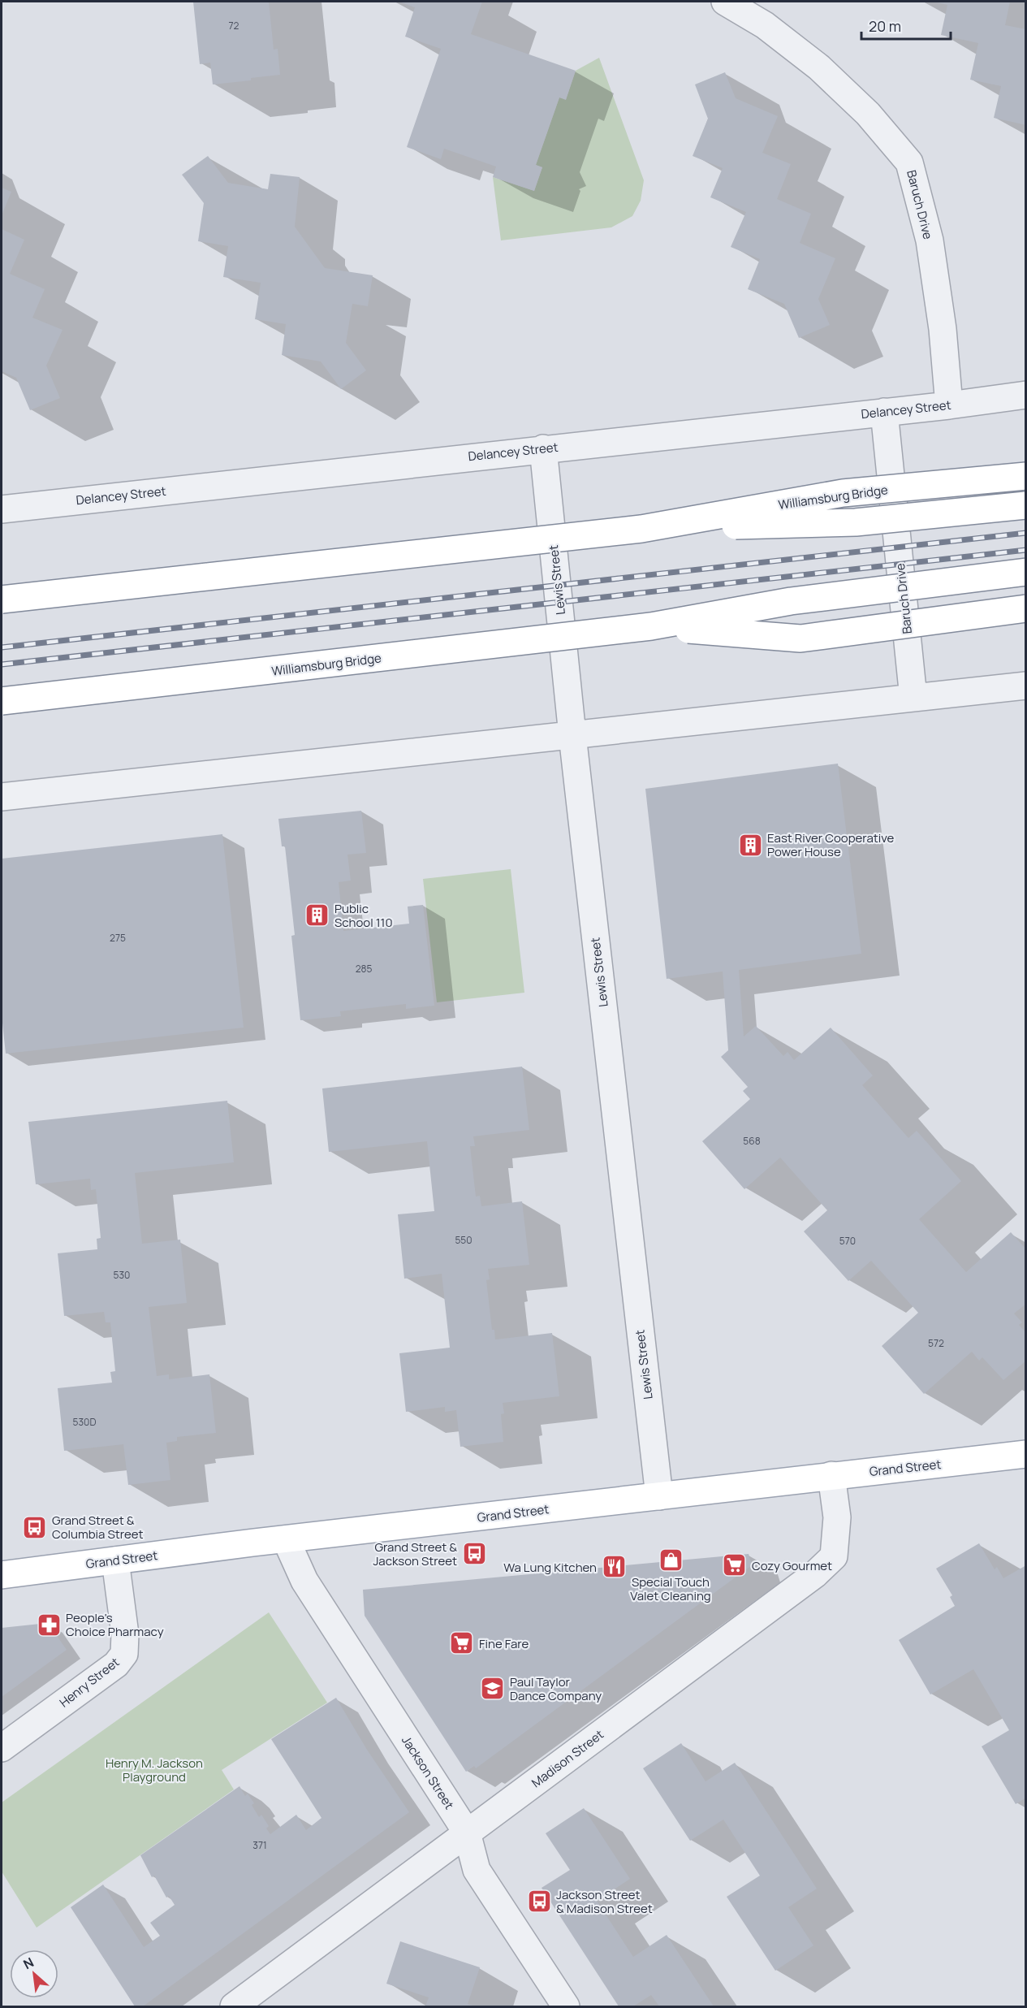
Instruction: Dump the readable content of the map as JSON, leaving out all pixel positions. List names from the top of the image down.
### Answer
{
  "streets": {
    "main road": ["Williamsburg Bridge", "Grand Street"],
    "street": [
      "Baruch Drive",
      "Delancey Street",
      "Lewis Street",
      "Henry Street",
      "Madison Street",
      "Jackson Street"
    ]
  },
  "crossings": [
    ["Baruch Drive", "Delancey Street"],
    ["Delancey Street", "Lewis Street"],
    ["Lewis Street", "Grand Street"],
    ["Grand Street", "Henry Street"],
    ["Grand Street", "Madison Street"],
    ["Grand Street", "Jackson Street"],
    ["Madison Street", "Jackson Street"]
  ],
  "parks": ["Henry M. Jackson Playground"],
  "places": {
    "building": ["East River Cooperative Power House", "Public School 110"],
    "bus stop": ["Grand Street & Columbia Street", "Grand Street & Jackson Street", "Jackson Street & Madison Street"],
    "shop": ["Special Touch Valet Cleaning"],
    "supermarket": ["Cozy Gourmet", "Fine Fare"],
    "restaurant": ["Wa Lung Kitchen"],
    "pharmacy": ["People's Choice Pharmacy"],
    "school or university": ["Paul Taylor Dance Company"]
  },
  "house_numbers": [
    "72",
    "275",
    "285",
    "568",
    "550",
    "570",
    "530",
    "572",
    "530D",
    "371"
  ],
  "scale_bar": "20 m",
  "north": "top left"
}
